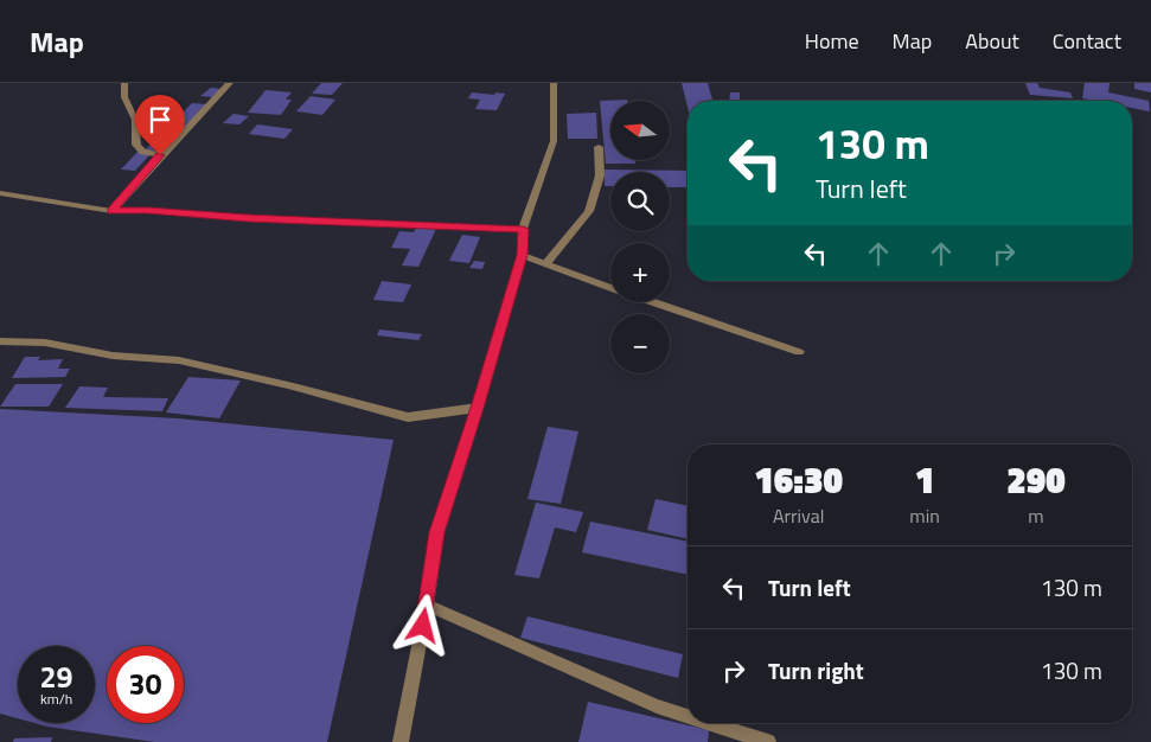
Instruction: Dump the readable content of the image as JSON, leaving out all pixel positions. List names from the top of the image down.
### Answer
{
  "north": "left",
  "page": {
    "header": "Map",
    "nav": [
      "Home",
      "Map",
      "About",
      "Contact"
    ],
    "map_buttons": ["+", "−"],
    "turn": ["130 m", "Turn left"],
    "eta": [
      "16:30",
      "Arrival",
      "1",
      "min",
      "290",
      "m"
    ],
    "list": [
      {
        "name": "Turn left",
        "value": "130 m"
      },
      {
        "name": "Turn right",
        "value": "130 m"
      }
    ],
    "speed": "29 km/h",
    "limit": "30"
  }
}
